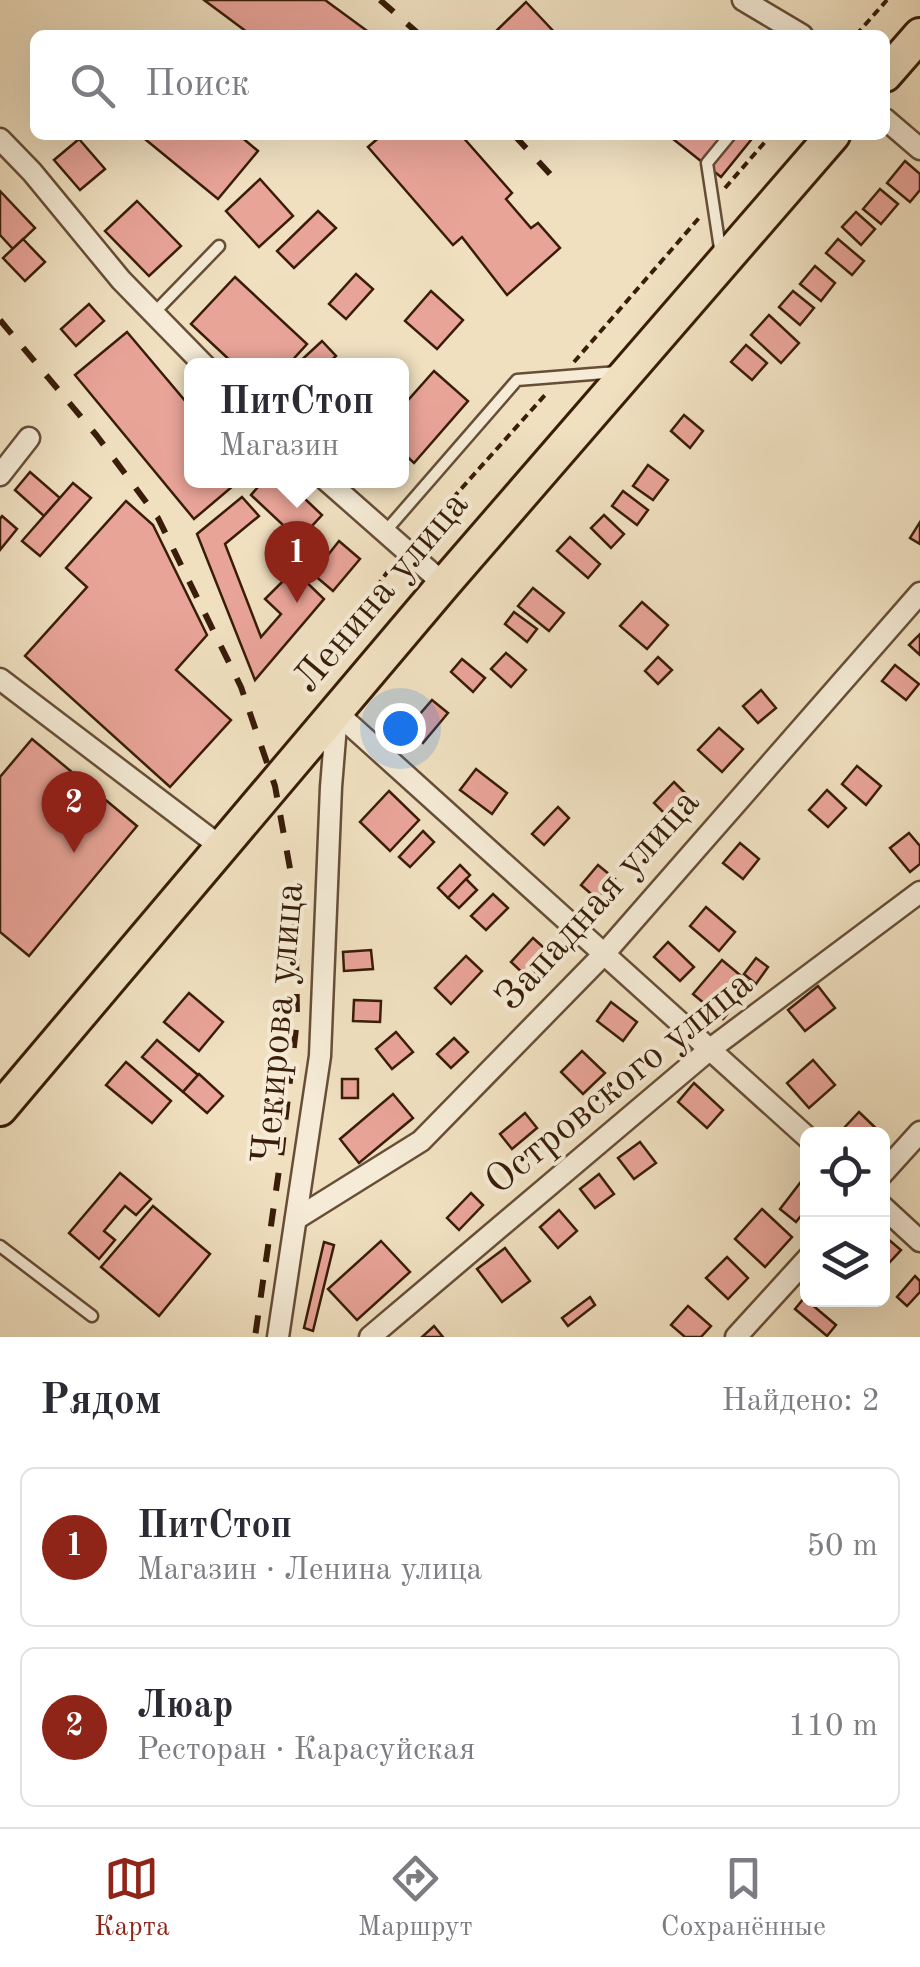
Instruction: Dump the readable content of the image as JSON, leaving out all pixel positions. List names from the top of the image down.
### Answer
{
  "streets": {
    "main road": ["Ленина улица"],
    "street": ["Западная улица", "Чекирова улица", "Островского улица"]
  },
  "crossings": [
    ["Ленина улица", "Чекирова улица"],
    ["Западная улица", "Чекирова улица"]
  ],
  "page": {
    "search": "Поиск",
    "popup": ["ПитСтоп", "Магазин"],
    "pins": ["1", "2"],
    "heading": ["Рядом", "Найдено: 2"],
    "list": [
      {
        "mark": "1",
        "name": "ПитСтоп",
        "note": "Магазин · Ленина улица",
        "value": "50 m"
      },
      {
        "mark": "2",
        "name": "Люар",
        "note": "Ресторан · Карасуйская",
        "value": "110 m"
      }
    ],
    "nav": ["Карта", "Маршрут", "Сохранённые"]
  }
}
